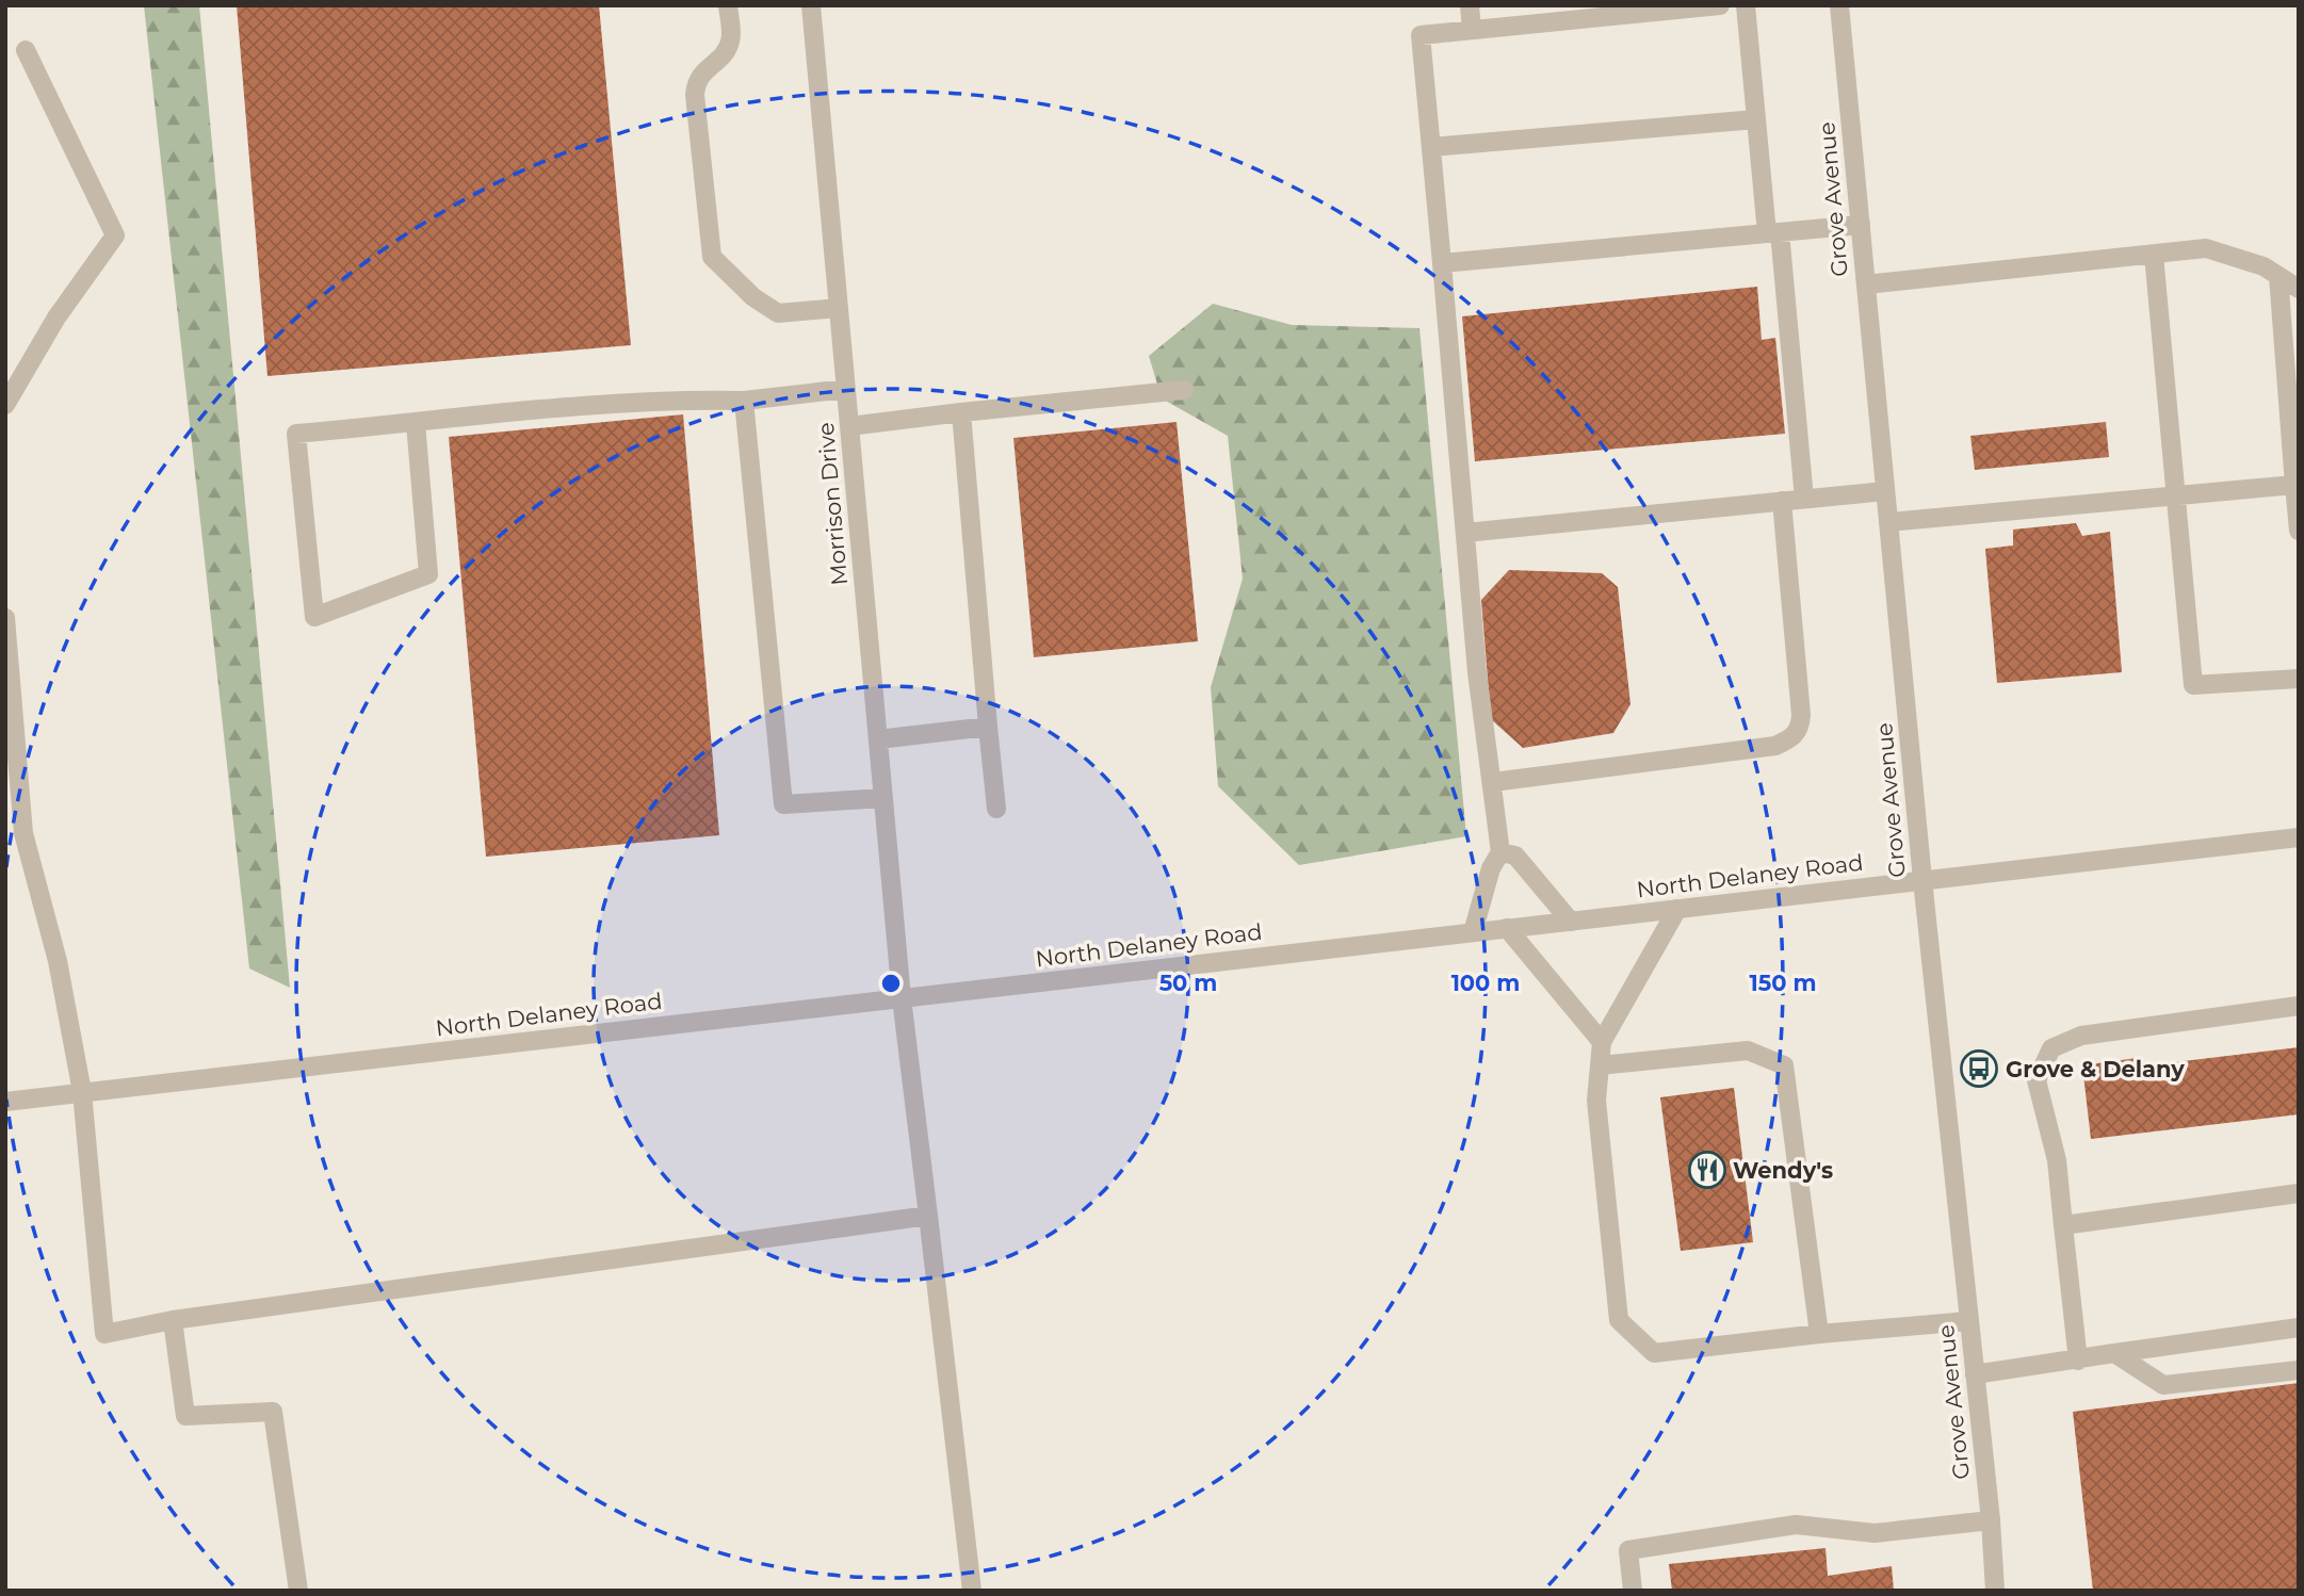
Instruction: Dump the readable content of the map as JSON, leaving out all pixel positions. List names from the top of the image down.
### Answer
{
  "streets": {
    "street": ["Grove Avenue", "Morrison Drive", "North Delaney Road"]
  },
  "crossings": [
    ["Grove Avenue", "North Delaney Road"],
    ["Morrison Drive", "North Delaney Road"]
  ],
  "places": {
    "bus stop": ["Grove & Delany"],
    "restaurant": ["Wendy's"]
  },
  "rings": ["50 m", "100 m", "150 m"]
}
